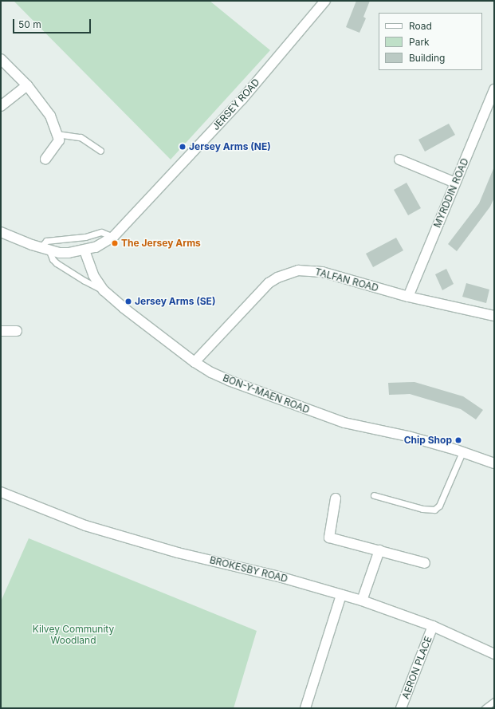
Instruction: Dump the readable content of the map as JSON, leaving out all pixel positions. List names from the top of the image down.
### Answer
{
  "streets": {
    "street": [
      "JERSEY ROAD",
      "MYRDDIN ROAD",
      "TALFAN ROAD",
      "BON-Y-MAEN ROAD",
      "BROKESBY ROAD",
      "AERON PLACE"
    ]
  },
  "crossings": [
    ["JERSEY ROAD", "BON-Y-MAEN ROAD"],
    ["MYRDDIN ROAD", "TALFAN ROAD"],
    ["TALFAN ROAD", "BON-Y-MAEN ROAD"],
    ["BROKESBY ROAD", "AERON PLACE"]
  ],
  "parks": ["Kilvey Community Woodland"],
  "places": [
    "Jersey Arms (NE)",
    "The Jersey Arms",
    "Jersey Arms (SE)",
    "Chip Shop"
  ],
  "legend": ["Road", "Park", "Building"],
  "scale_bar": "50 m"
}
